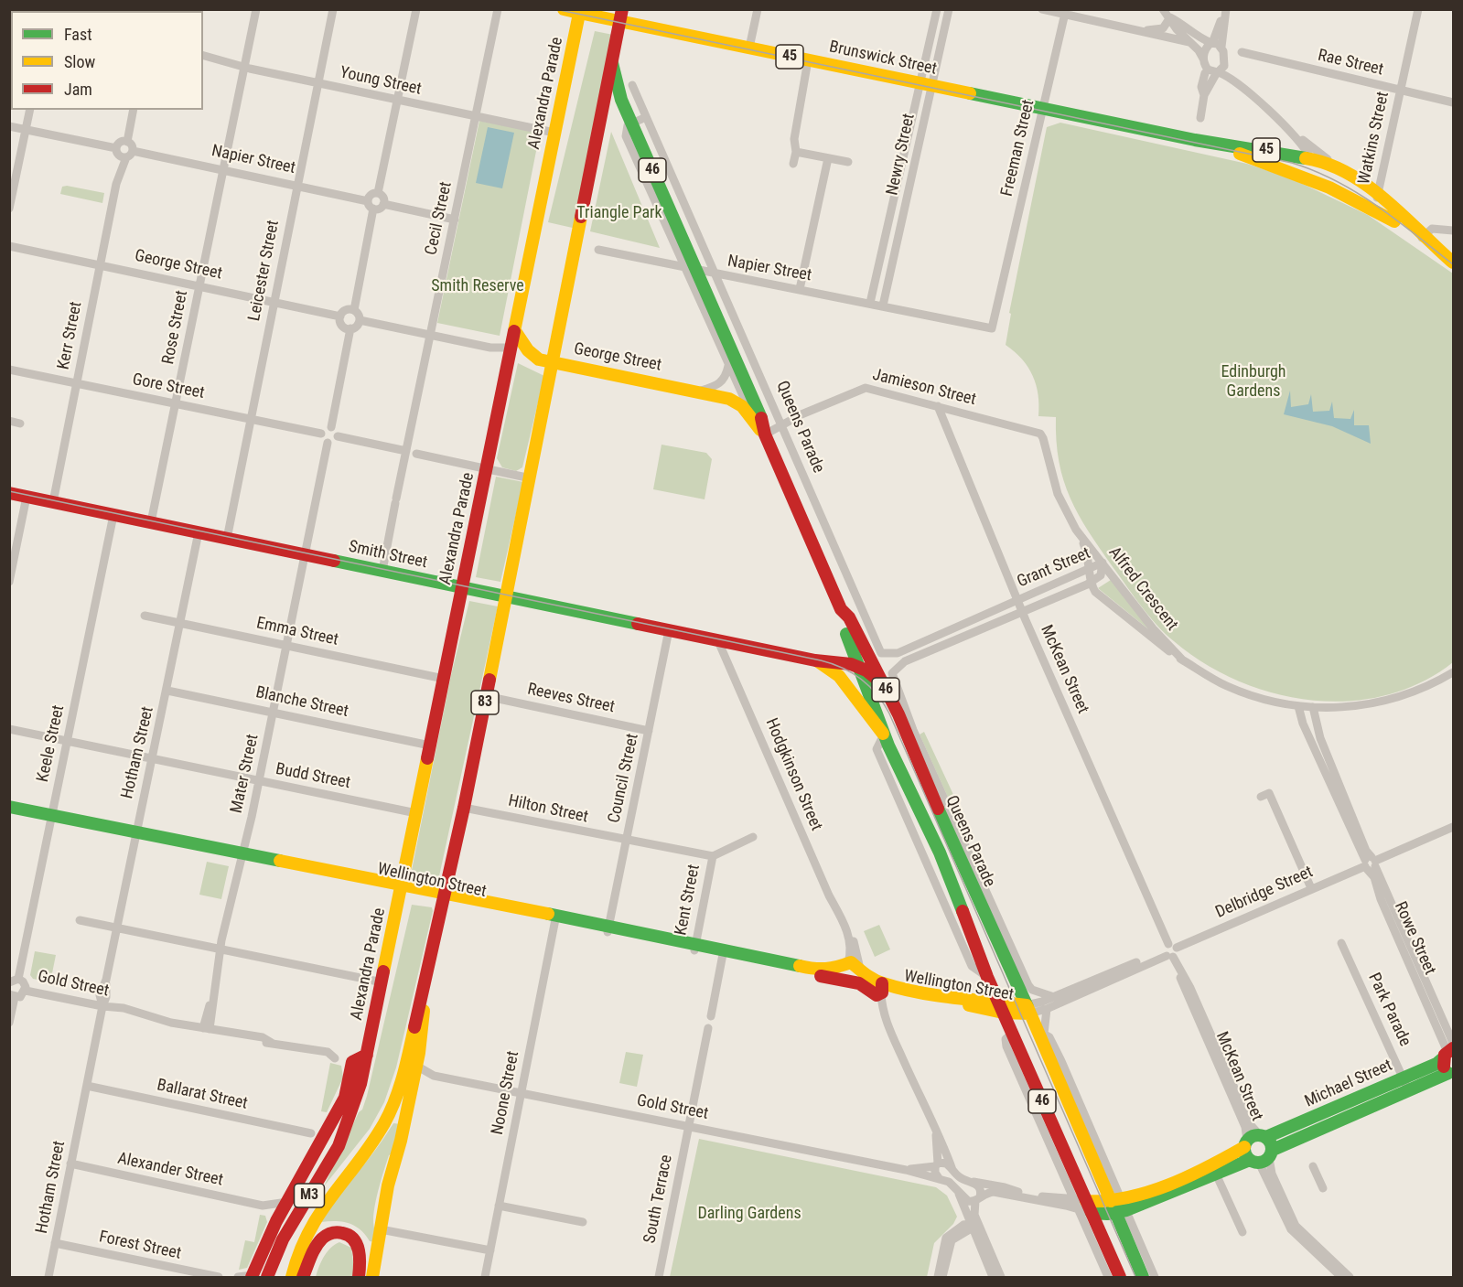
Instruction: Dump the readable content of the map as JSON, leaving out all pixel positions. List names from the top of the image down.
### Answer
{
  "streets": {
    "main road": [
      "45",
      "Brunswick Street",
      "Alexandra Parade",
      "46",
      "George Street",
      "Queens Parade",
      "Smith Street",
      "83",
      "Wellington Street",
      "Michael Street",
      "M3"
    ],
    "street": [
      "Rae Street",
      "Young Street",
      "Watkins Street",
      "Freeman Street",
      "Newry Street",
      "Napier Street",
      "Cecil Street",
      "Leicester Street",
      "Rose Street",
      "Kerr Street",
      "Gore Street",
      "Jamieson Street",
      "Grant Street",
      "Alfred Crescent",
      "Emma Street",
      "McKean Street",
      "Reeves Street",
      "Blanche Street",
      "Keele Street",
      "Hotham Street",
      "Mater Street",
      "Hodgkinson Street",
      "Budd Street",
      "Council Street",
      "Hilton Street",
      "Delbridge Street",
      "Kent Street",
      "Rowe Street",
      "Gold Street",
      "Park Parade",
      "Noone Street",
      "Ballarat Street",
      "Alexander Street",
      "South Terrace",
      "Forest Street"
    ]
  },
  "crossings": [
    ["45", "Brunswick Street"],
    ["45", "Watkins Street"],
    ["Brunswick Street", "Alexandra Parade"],
    ["Brunswick Street", "Watkins Street"],
    ["Brunswick Street", "Freeman Street"],
    ["Brunswick Street", "Newry Street"],
    ["Brunswick Street", "46"],
    ["Rae Street", "Watkins Street"],
    ["Young Street", "Alexandra Parade"],
    ["Young Street", "Cecil Street"],
    ["Young Street", "Leicester Street"],
    ["Young Street", "Rose Street"],
    ["Alexandra Parade", "George Street"],
    ["Alexandra Parade", "Smith Street"],
    ["Alexandra Parade", "Emma Street"],
    ["Alexandra Parade", "Blanche Street"],
    ["Alexandra Parade", "Budd Street"],
    ["Alexandra Parade", "Wellington Street"],
    ["Freeman Street", "Napier Street"],
    ["Newry Street", "Napier Street"],
    ["Napier Street", "Leicester Street"],
    ["Napier Street", "Rose Street"],
    ["Napier Street", "Kerr Street"],
    ["Napier Street", "Queens Parade"],
    ["46", "Queens Parade"],
    ["46", "83"],
    ["Cecil Street", "Smith Street"],
    ["George Street", "Leicester Street"],
    ["George Street", "Rose Street"],
    ["George Street", "Kerr Street"],
    ["George Street", "83"],
    ["Leicester Street", "Gore Street"],
    ["Leicester Street", "Smith Street"],
    ["Rose Street", "Gore Street"],
    ["Rose Street", "Smith Street"],
    ["Kerr Street", "Gore Street"],
    ["Kerr Street", "Smith Street"],
    ["Gore Street", "Mater Street"],
    ["Jamieson Street", "Queens Parade"],
    ["Jamieson Street", "Alfred Crescent"],
    ["Jamieson Street", "McKean Street"],
    ["Queens Parade", "Smith Street"],
    ["Queens Parade", "Grant Street"],
    ["Queens Parade", "83"],
    ["Queens Parade", "Wellington Street"],
    ["Queens Parade", "Delbridge Street"],
    ["Queens Parade", "Michael Street"],
    ["Smith Street", "83"],
    ["Smith Street", "Keele Street"],
    ["Smith Street", "Hotham Street"],
    ["Smith Street", "Mater Street"],
    ["Smith Street", "Hodgkinson Street"],
    ["Smith Street", "Council Street"],
    ["Grant Street", "Alfred Crescent"],
    ["Grant Street", "McKean Street"],
    ["Alfred Crescent", "Rowe Street"],
    ["Emma Street", "Hotham Street"],
    ["Emma Street", "Mater Street"],
    ["McKean Street", "Delbridge Street"],
    ["McKean Street", "Michael Street"],
    ["Reeves Street", "83"],
    ["Reeves Street", "Council Street"],
    ["Blanche Street", "Hotham Street"],
    ["Blanche Street", "Mater Street"],
    ["83", "Hilton Street"],
    ["83", "Wellington Street"],
    ["83", "M3"],
    ["Keele Street", "Budd Street"],
    ["Keele Street", "Wellington Street"],
    ["Hotham Street", "Budd Street"],
    ["Hotham Street", "Wellington Street"],
    ["Hotham Street", "Gold Street"],
    ["Hotham Street", "Ballarat Street"],
    ["Hotham Street", "Alexander Street"],
    ["Hotham Street", "Forest Street"],
    ["Mater Street", "Budd Street"],
    ["Mater Street", "Wellington Street"],
    ["Mater Street", "Gold Street"],
    ["Hodgkinson Street", "Wellington Street"],
    ["Council Street", "Hilton Street"],
    ["Council Street", "Wellington Street"],
    ["Hilton Street", "Kent Street"],
    ["Wellington Street", "Delbridge Street"],
    ["Wellington Street", "Kent Street"],
    ["Wellington Street", "Noone Street"],
    ["Delbridge Street", "Rowe Street"],
    ["Rowe Street", "Michael Street"],
    ["Gold Street", "Noone Street"],
    ["Gold Street", "M3"],
    ["Gold Street", "South Terrace"],
    ["Park Parade", "Michael Street"]
  ],
  "parks": [
    "Triangle Park",
    "Smith Reserve",
    "Edinburgh Gardens",
    "Darling Gardens"
  ],
  "legend": ["Fast", "Slow", "Jam"]
}
